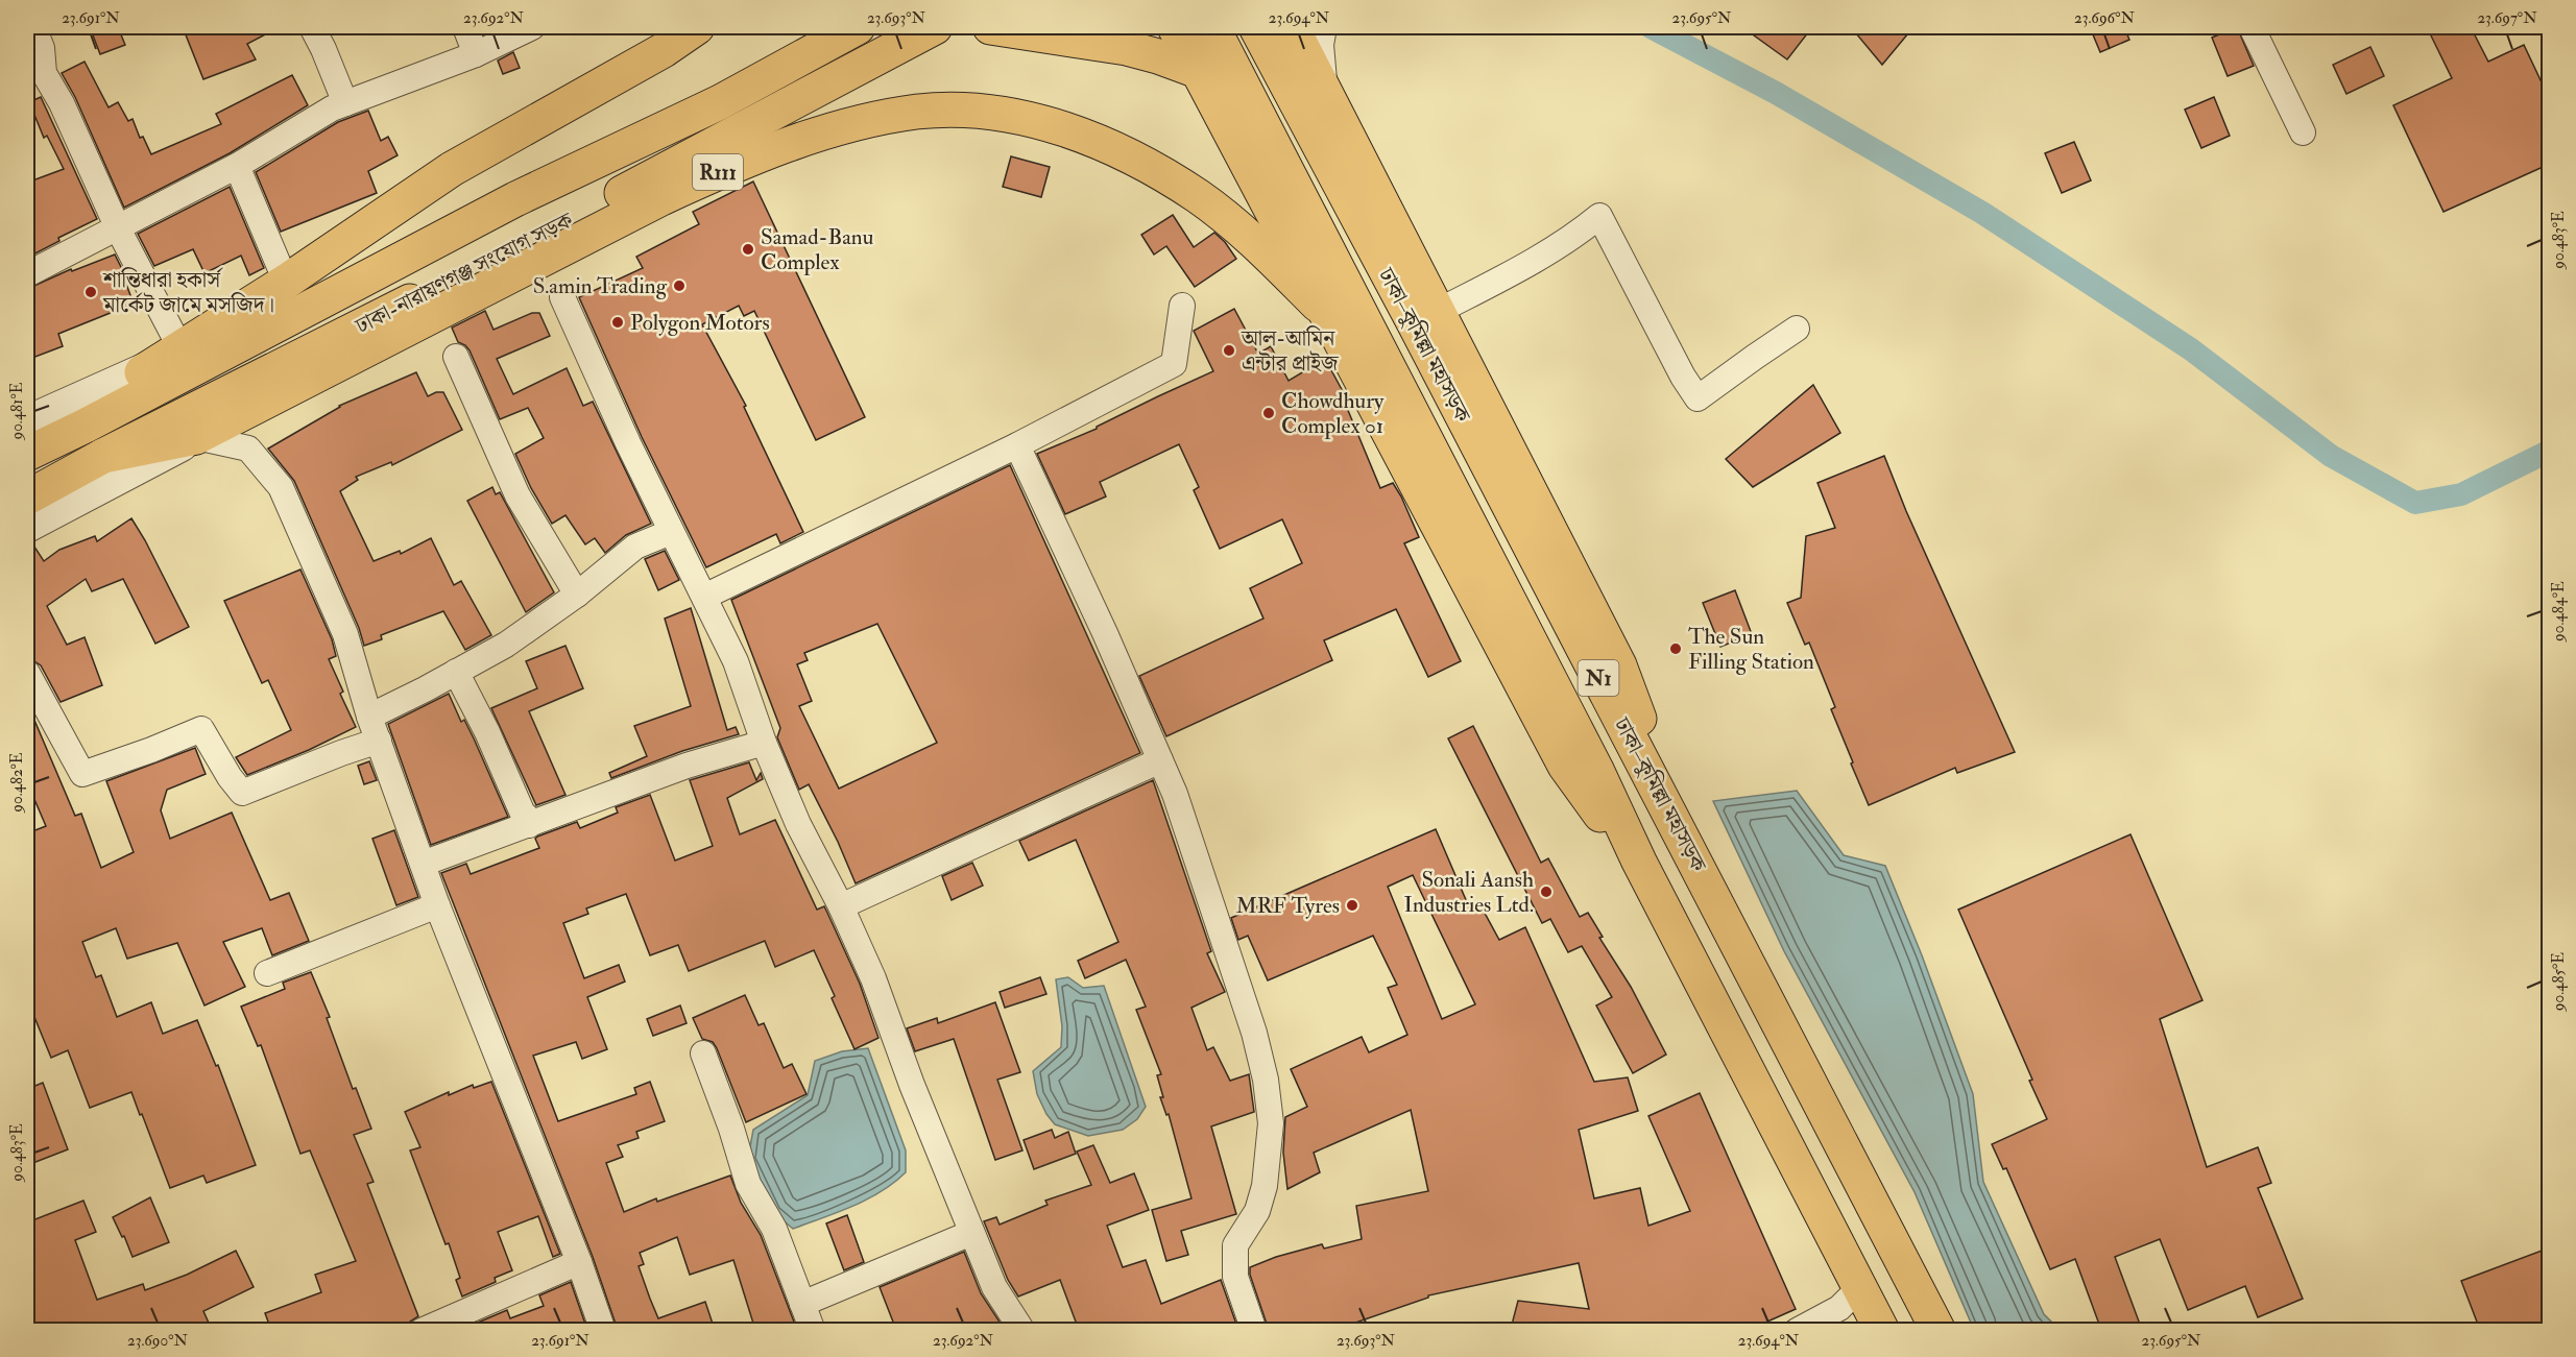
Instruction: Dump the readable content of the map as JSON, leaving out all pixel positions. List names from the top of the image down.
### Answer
{
  "streets": {
    "main road": [
      "R111",
      "ঢাকা-নারায়ণগঞ্জ সংযোগ সড়ক",
      "ঢাকা–কুমিল্লা মহাসড়ক",
      "N1"
    ]
  },
  "crossings": [
    ["R111", "ঢাকা-নারায়ণগঞ্জ সংযোগ সড়ক"]
  ],
  "places": [
    "Samad-Banu Complex",
    "S.amin Trading",
    "শান্তিধারা হকার্স মার্কেট জামে মসজিদ।",
    "Polygon Motors",
    "আল-আমিন এন্টার প্রাইজ",
    "Chowdhury Complex 01",
    "The Sun Filling Station",
    "Sonali Aansh Industries Ltd.",
    "MRF Tyres"
  ],
  "coordinates": [
    "23.691°N",
    "23.692°N",
    "23.693°N",
    "23.694°N",
    "23.695°N",
    "23.696°N",
    "23.697°N",
    "90.483°E",
    "90.481°E",
    "90.484°E",
    "90.482°E",
    "90.485°E",
    "23.690°N"
  ]
}
